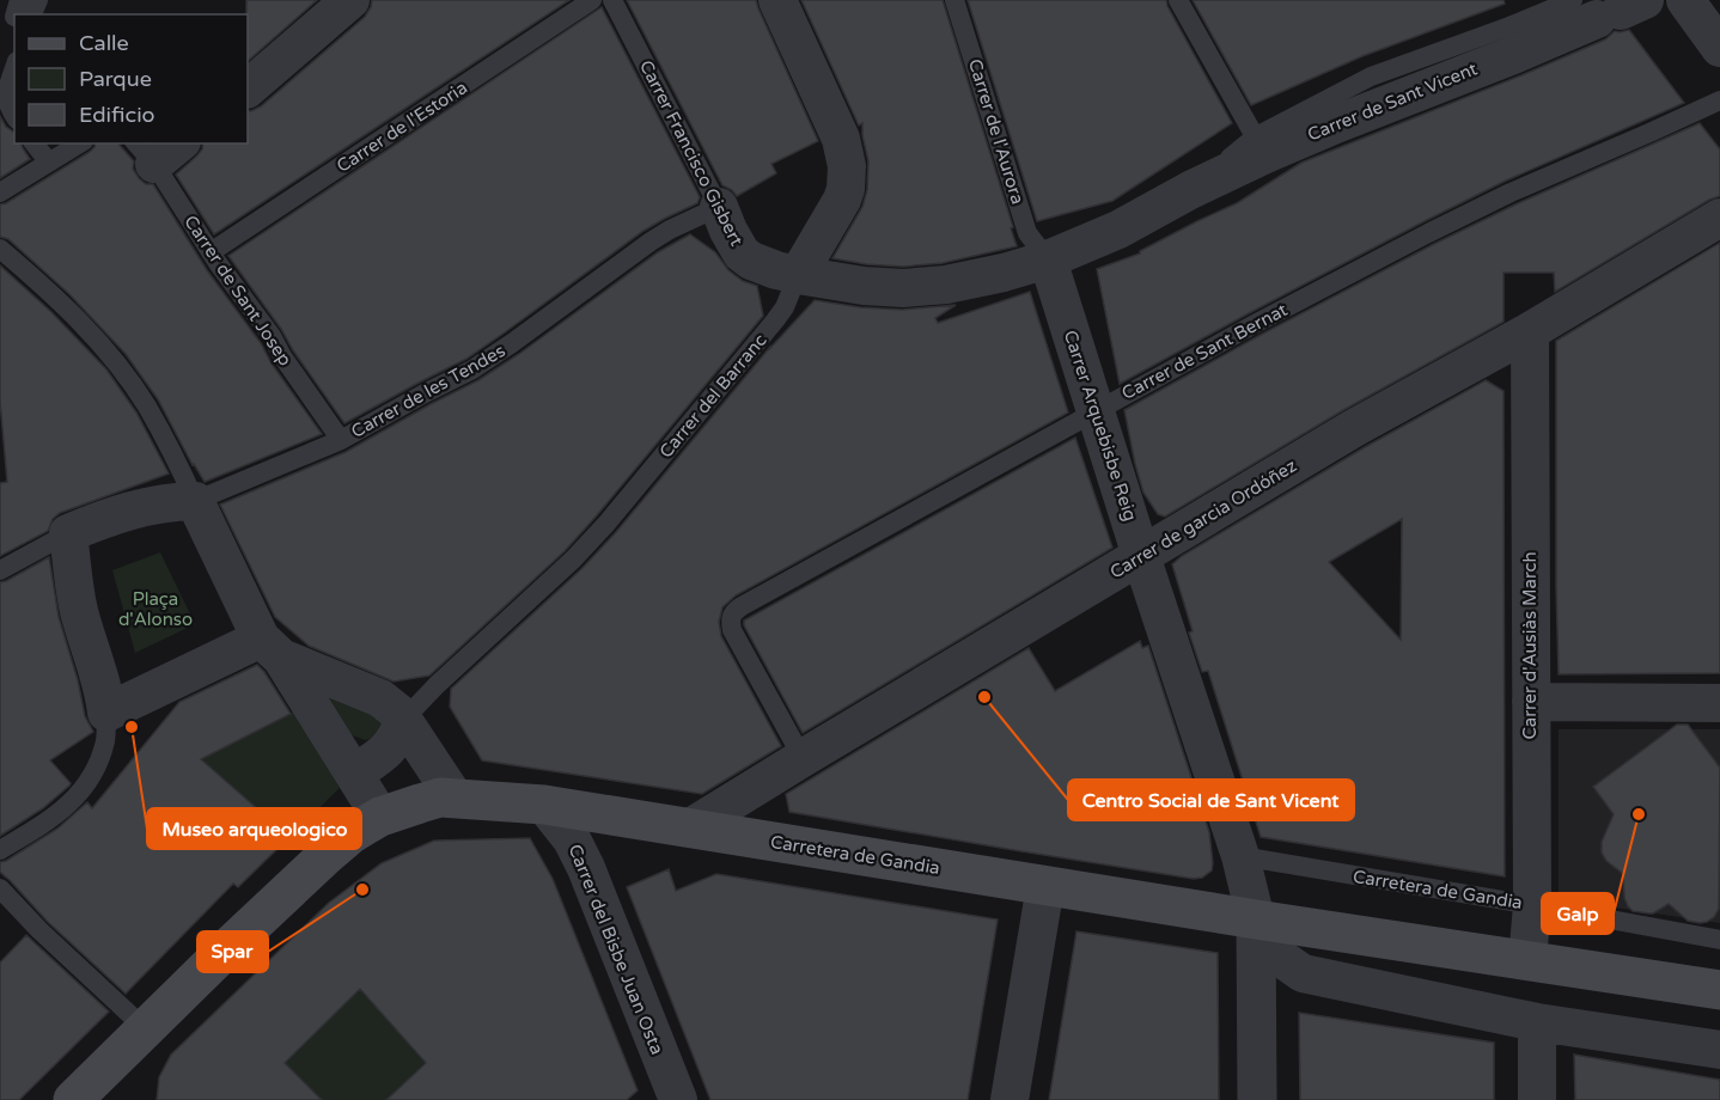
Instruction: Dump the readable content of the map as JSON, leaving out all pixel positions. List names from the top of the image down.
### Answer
{
  "streets": {
    "main road": ["Carretera de Gandia"],
    "street": [
      "Carrer de Sant Vicent",
      "Carrer Francisco Gisbert",
      "Carrer del Barranc",
      "Carrer Arquebisbe Reig",
      "Carrer de garcia Ordóñez",
      "Carrer d'Ausiàs March",
      "Carrer del Bisbe Juan Osta"
    ],
    "lane": [
      "Carrer de l'Estoria",
      "Carrer de l'Aurora",
      "Carrer de Sant Josep",
      "Carrer de Sant Bernat",
      "Carrer de les Tendes"
    ]
  },
  "crossings": [
    ["Carrer de Sant Vicent", "Carrer de l'Aurora"],
    ["Carrer de Sant Vicent", "Carrer Francisco Gisbert"],
    ["Carrer de Sant Vicent", "Carrer del Barranc"],
    ["Carrer de Sant Vicent", "Carrer Arquebisbe Reig"],
    ["Carrer de l'Estoria", "Carrer de Sant Josep"],
    ["Carrer de l'Aurora", "Carrer Arquebisbe Reig"],
    ["Carrer Francisco Gisbert", "Carrer de les Tendes"],
    ["Carrer Francisco Gisbert", "Carrer del Barranc"],
    ["Carrer de Sant Josep", "Carrer de les Tendes"],
    ["Carrer de Sant Bernat", "Carrer Arquebisbe Reig"],
    ["Carrer de Sant Bernat", "Carrer de garcia Ordóñez"],
    ["Carrer Arquebisbe Reig", "Carrer de garcia Ordóñez"],
    ["Carrer Arquebisbe Reig", "Carretera de Gandia"],
    ["Carrer de garcia Ordóñez", "Carrer d'Ausiàs March"],
    ["Carrer de garcia Ordóñez", "Carretera de Gandia"],
    ["Carrer d'Ausiàs March", "Carretera de Gandia"],
    ["Carretera de Gandia", "Carrer del Bisbe Juan Osta"]
  ],
  "parks": ["Plaça d'Alonso"],
  "places": [
    "Centro Social de Sant Vicent",
    "Museo arqueologico",
    "Galp",
    "Spar"
  ],
  "legend": ["Calle", "Parque", "Edificio"]
}
